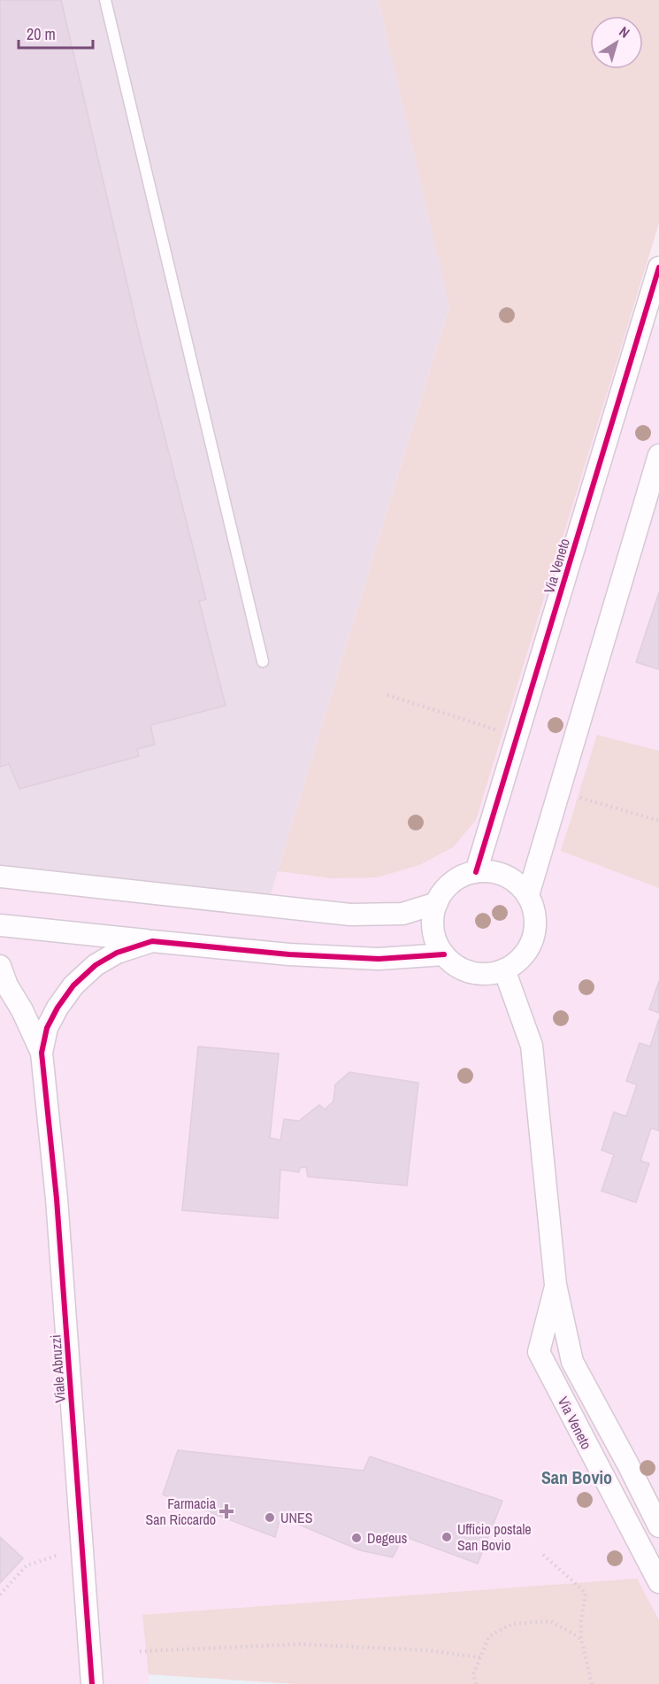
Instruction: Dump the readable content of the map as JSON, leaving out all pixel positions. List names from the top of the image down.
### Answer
{
  "streets": {
    "street": ["Via Veneto", "Viale Abruzzi"]
  },
  "districts": ["San Bovio"],
  "places": {
    "health": ["Farmacia San Riccardo"],
    "other": ["UNES", "Ufficio postale San Bovio", "Degeus"]
  },
  "scale_bar": "20 m",
  "north": "top right"
}
